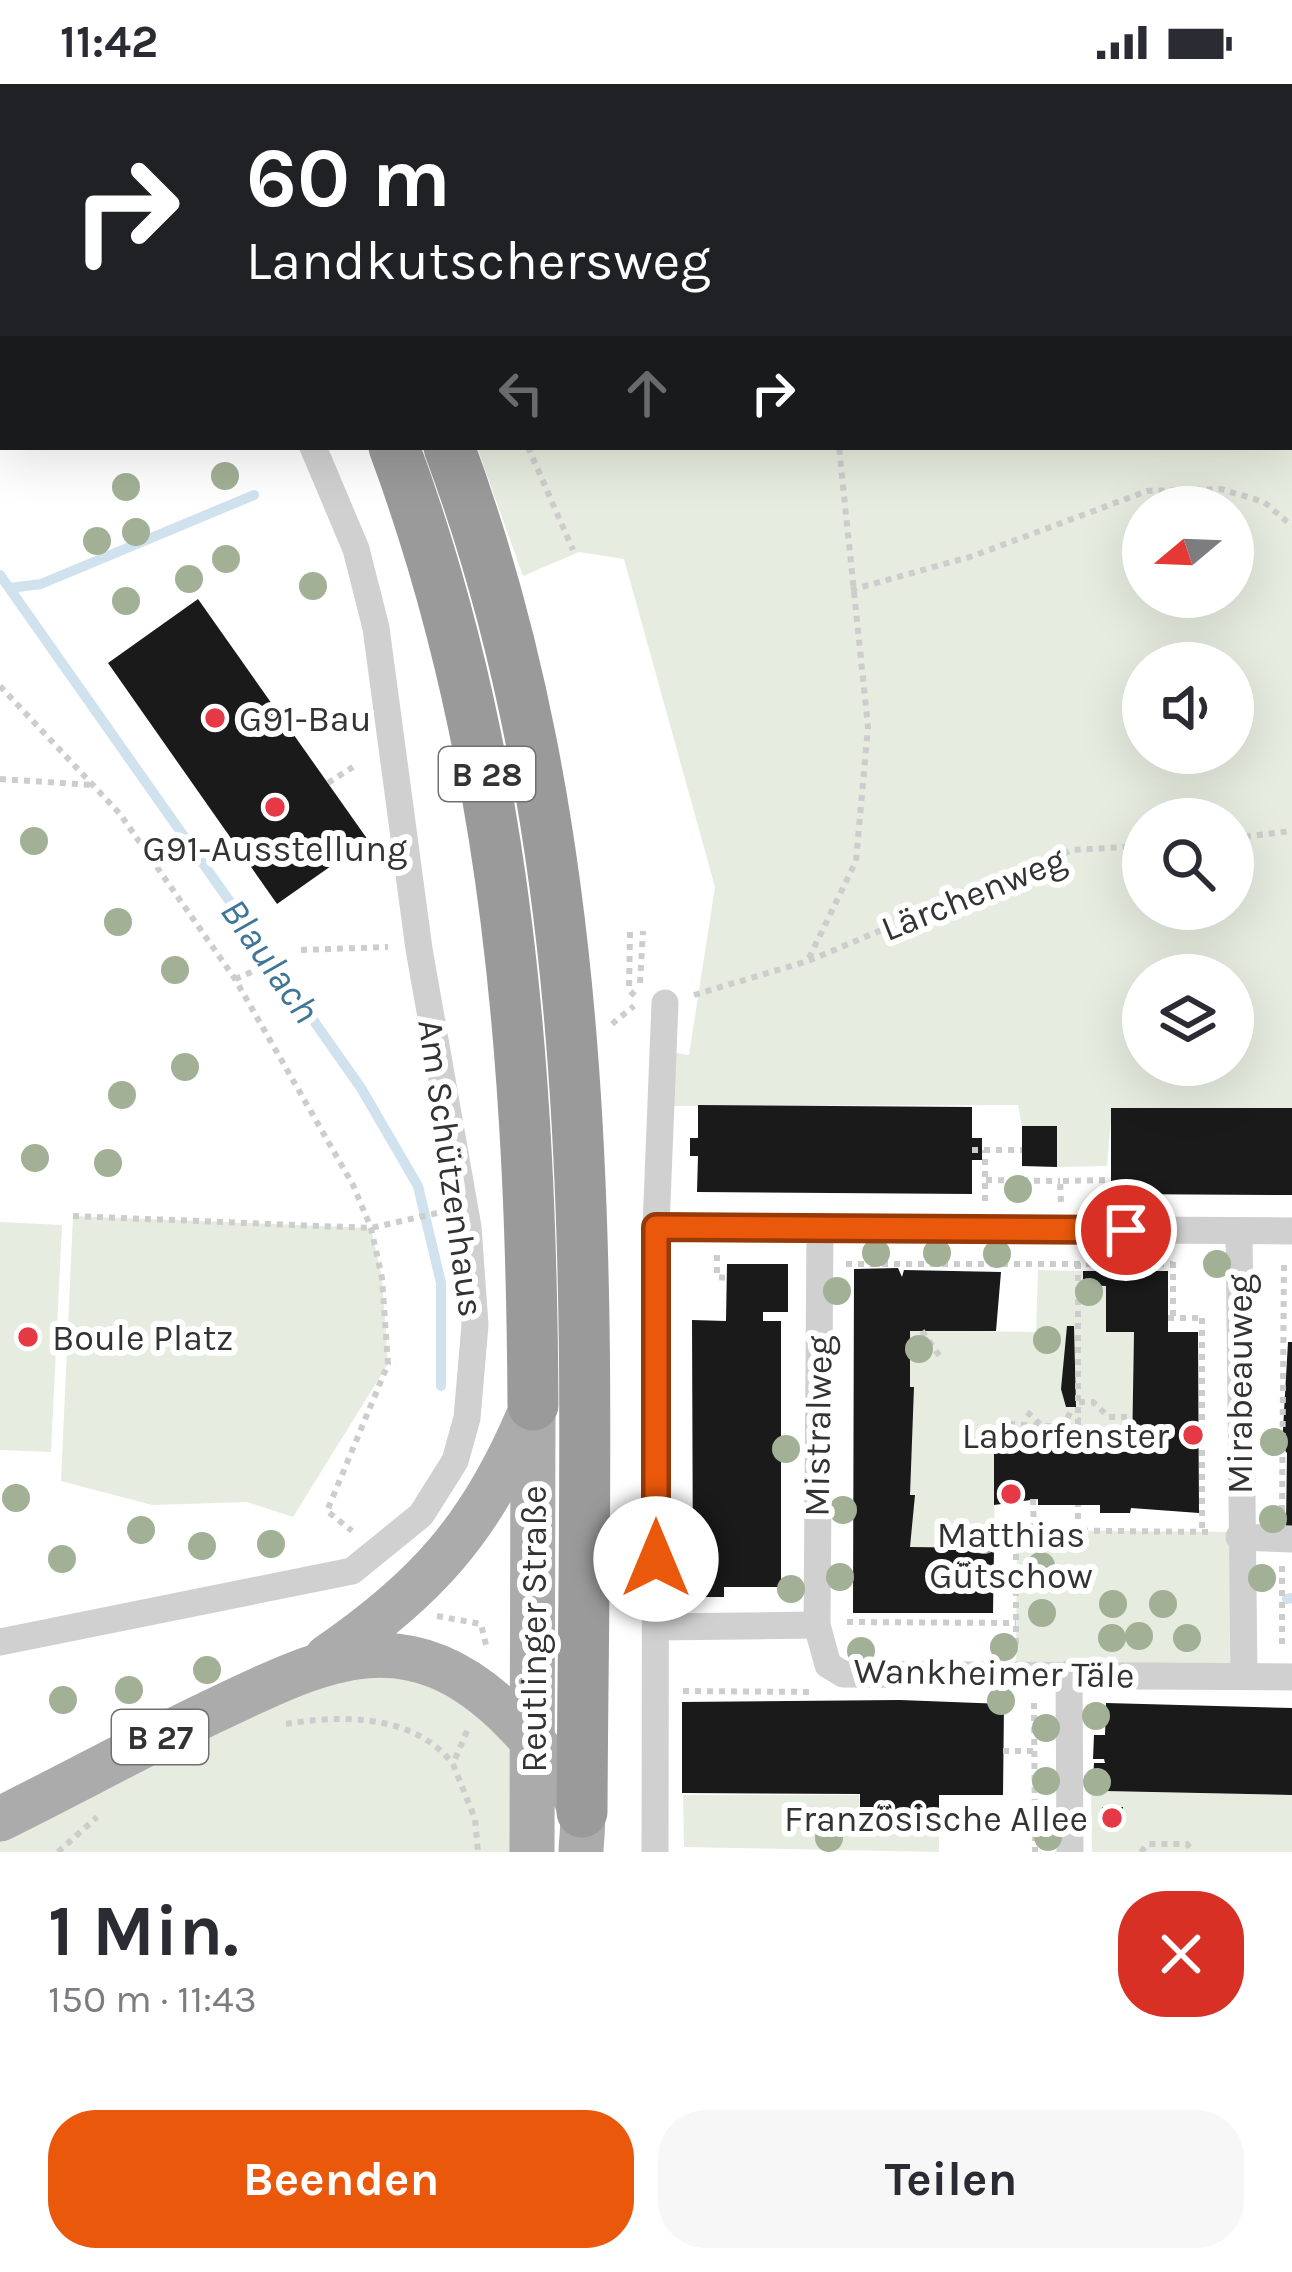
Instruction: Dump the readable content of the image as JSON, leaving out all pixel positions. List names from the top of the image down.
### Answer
{
  "streets": {
    "highway": ["B 28"],
    "main road": ["Reutlinger Straße", "B 27"],
    "street": [
      "Am Schützenhaus",
      "Mirabeauweg",
      "Mistralweg",
      "Wankheimer Täle"
    ],
    "path": ["Lärchenweg"]
  },
  "crossings": [
    ["B 28", "Reutlinger Straße"],
    ["B 28", "B 27"],
    ["Mirabeauweg", "Wankheimer Täle"],
    ["Mistralweg", "Wankheimer Täle"],
    ["Reutlinger Straße", "B 27"]
  ],
  "water": ["Blaulach"],
  "places": [
    "G91-Bau",
    "G91-Ausstellung",
    "Boule Platz",
    "Laborfenster",
    "Matthias Gütschow",
    "Französische Allee"
  ],
  "north": "left",
  "page": {
    "status": "11:42",
    "turn": ["60 m", "Landkutschersweg"],
    "heading": ["1 Min.", "150 m · 11:43"],
    "buttons": ["Beenden", "Teilen"]
  }
}
